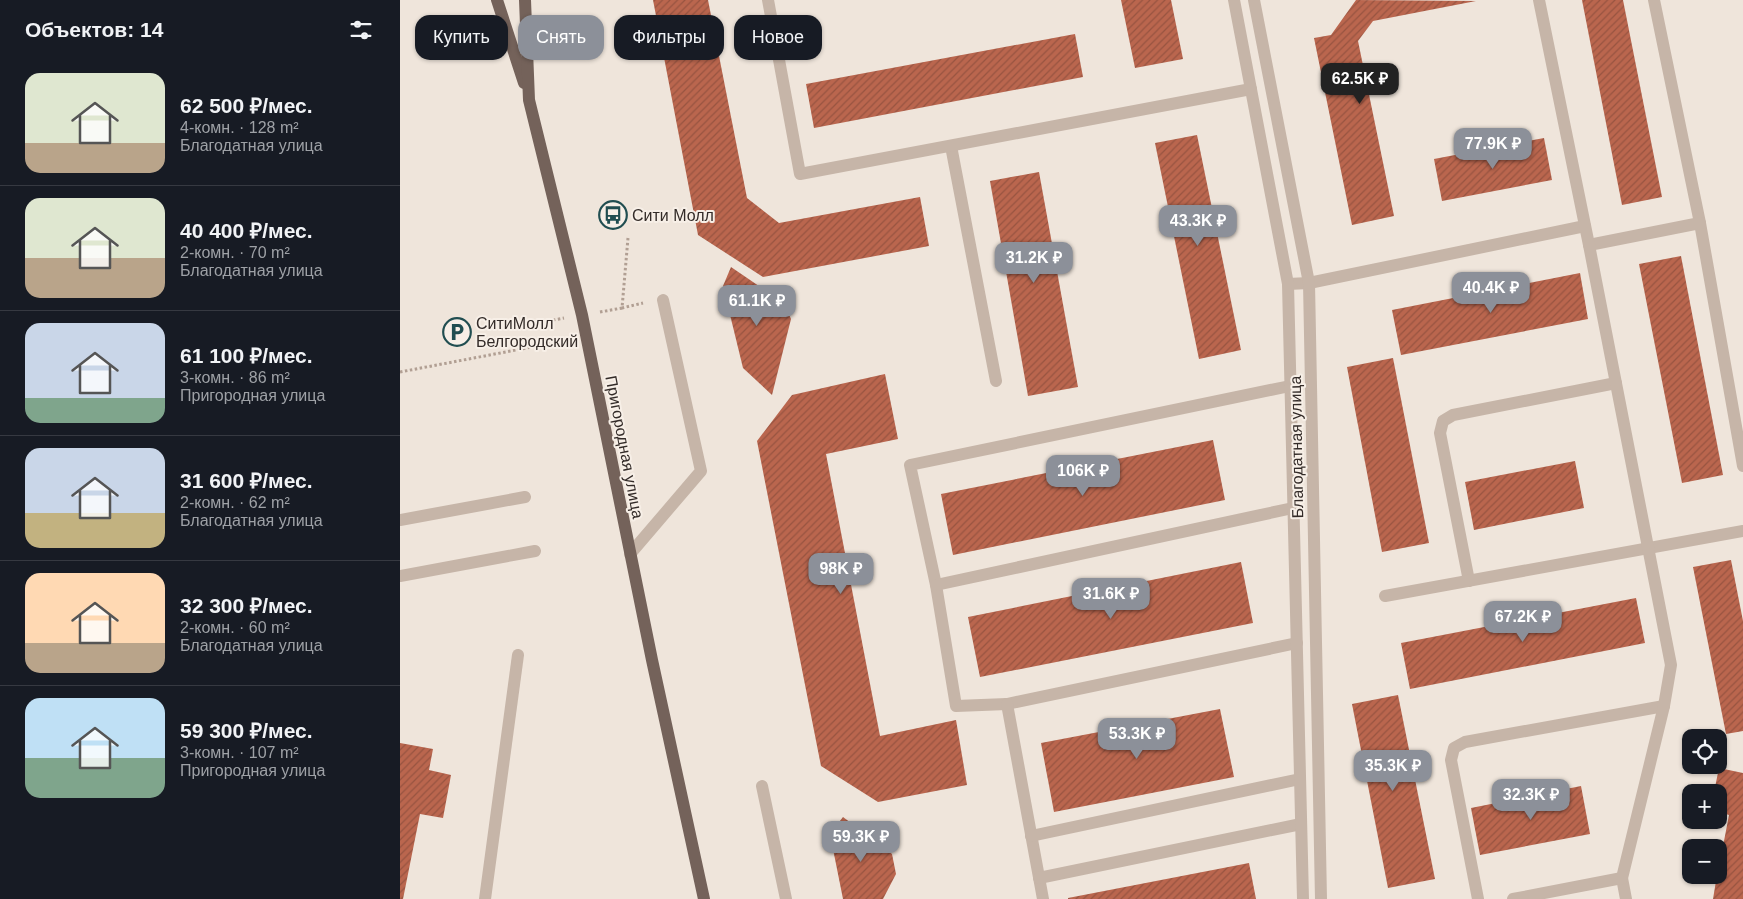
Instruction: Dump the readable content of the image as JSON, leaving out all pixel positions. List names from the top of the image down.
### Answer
{
  "streets": {
    "main road": ["Пригородная улица"],
    "street": ["Благодатная улица"]
  },
  "places": {
    "bus stop": ["Сити Молл"],
    "parking": ["СитиМолл Белгородский"]
  },
  "page": {
    "heading": "Объектов: 14",
    "chip": [
      "Купить",
      "Снять",
      "Фильтры",
      "Новое"
    ],
    "list": [
      {
        "name": "62 500 ₽/мес.",
        "note": "4-комн. · 128 m² · Благодатная улица"
      },
      {
        "name": "40 400 ₽/мес.",
        "note": "2-комн. · 70 m² · Благодатная улица"
      },
      {
        "name": "61 100 ₽/мес.",
        "note": "3-комн. · 86 m² · Пригородная улица"
      },
      {
        "name": "31 600 ₽/мес.",
        "note": "2-комн. · 62 m² · Благодатная улица"
      },
      {
        "name": "32 300 ₽/мес.",
        "note": "2-комн. · 60 m² · Благодатная улица"
      },
      {
        "name": "59 300 ₽/мес.",
        "note": "3-комн. · 107 m² · Пригородная улица"
      }
    ],
    "price": [
      "62.5K ₽",
      "77.9K ₽",
      "43.3K ₽",
      "31.2K ₽",
      "40.4K ₽",
      "61.1K ₽",
      "106K ₽",
      "98K ₽",
      "31.6K ₽",
      "67.2K ₽",
      "53.3K ₽",
      "35.3K ₽",
      "32.3K ₽",
      "59.3K ₽"
    ],
    "map_buttons": ["+", "−"]
  }
}
